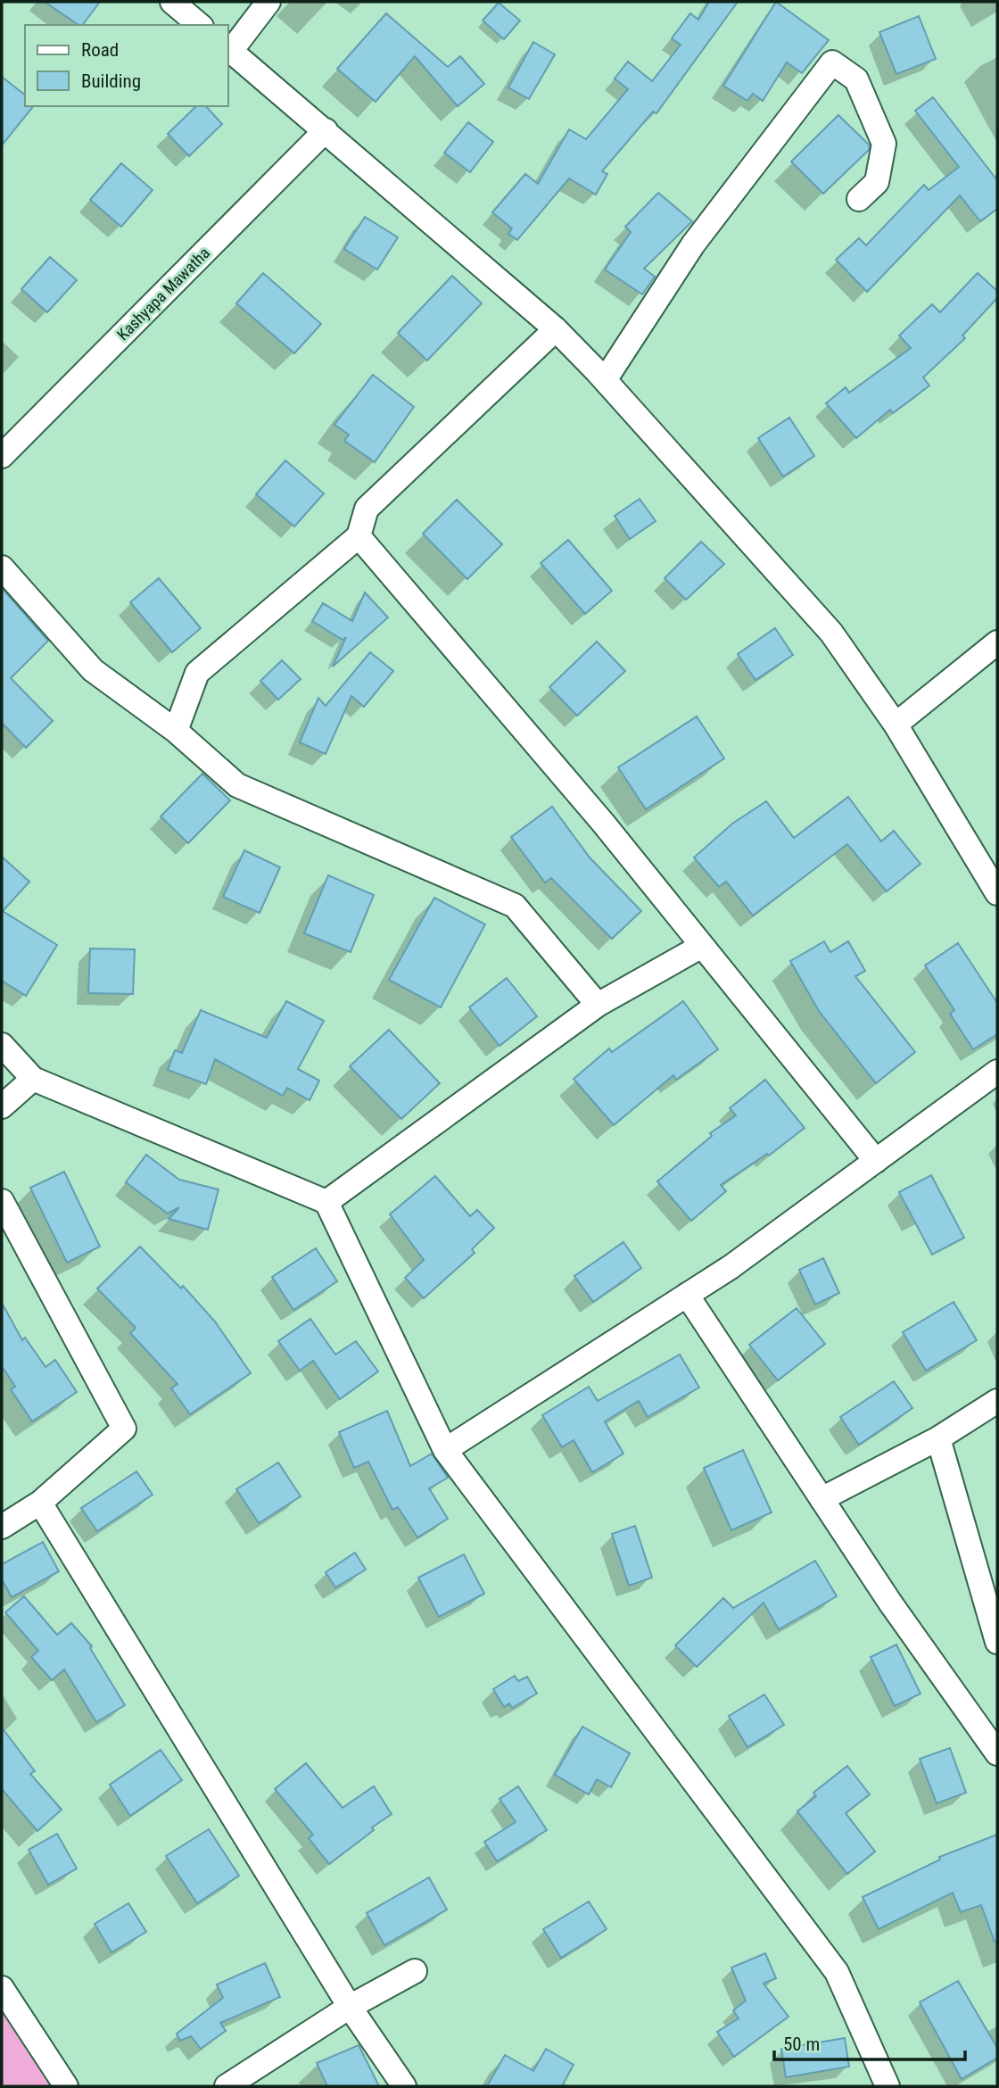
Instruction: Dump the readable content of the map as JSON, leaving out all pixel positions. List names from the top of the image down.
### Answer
{
  "streets": {
    "street": ["Kashyapa Mawatha"]
  },
  "legend": ["Road", "Building"],
  "scale_bar": "50 m"
}
